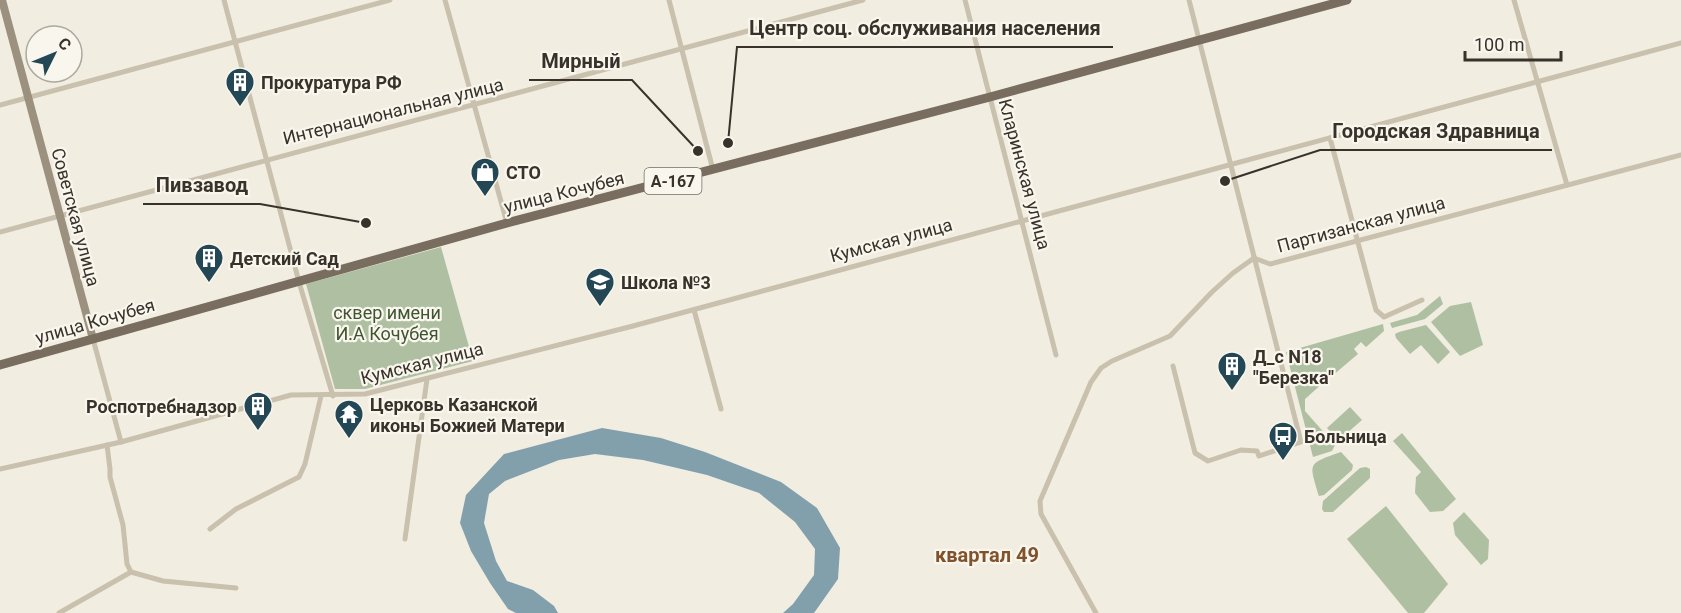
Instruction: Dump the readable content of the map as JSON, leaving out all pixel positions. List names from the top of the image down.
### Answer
{
  "streets": {
    "main road": ["А-167", "улица Кочубея"],
    "street": [
      "Интернациональная улица",
      "Кларинская улица",
      "Советская улица",
      "Партизанская улица",
      "Кумская улица"
    ]
  },
  "crossings": [
    ["Интернациональная улица", "Советская улица"],
    ["Кларинская улица", "улица Кочубея"],
    ["Кларинская улица", "Кумская улица"],
    ["улица Кочубея", "Советская улица"],
    ["Советская улица", "Кумская улица"]
  ],
  "districts": ["квартал 49"],
  "parks": ["сквер имени И.А Кочубея"],
  "places": {
    "building": [
      "Прокуратура РФ",
      "Детский Сад",
      "Д_с N18 \"Березка\"",
      "Роспотребнадзор"
    ],
    "other": [
      "Центр соц. обслуживания населения",
      "Мирный",
      "Городская Здравница",
      "Пивзавод"
    ],
    "shop": ["СТО"],
    "school or university": ["Школа №3"],
    "temple": ["Церковь Казанской иконы Божией Матери"],
    "bus stop": ["Больница"]
  },
  "scale_bar": "100 m",
  "north": "top right"
}
